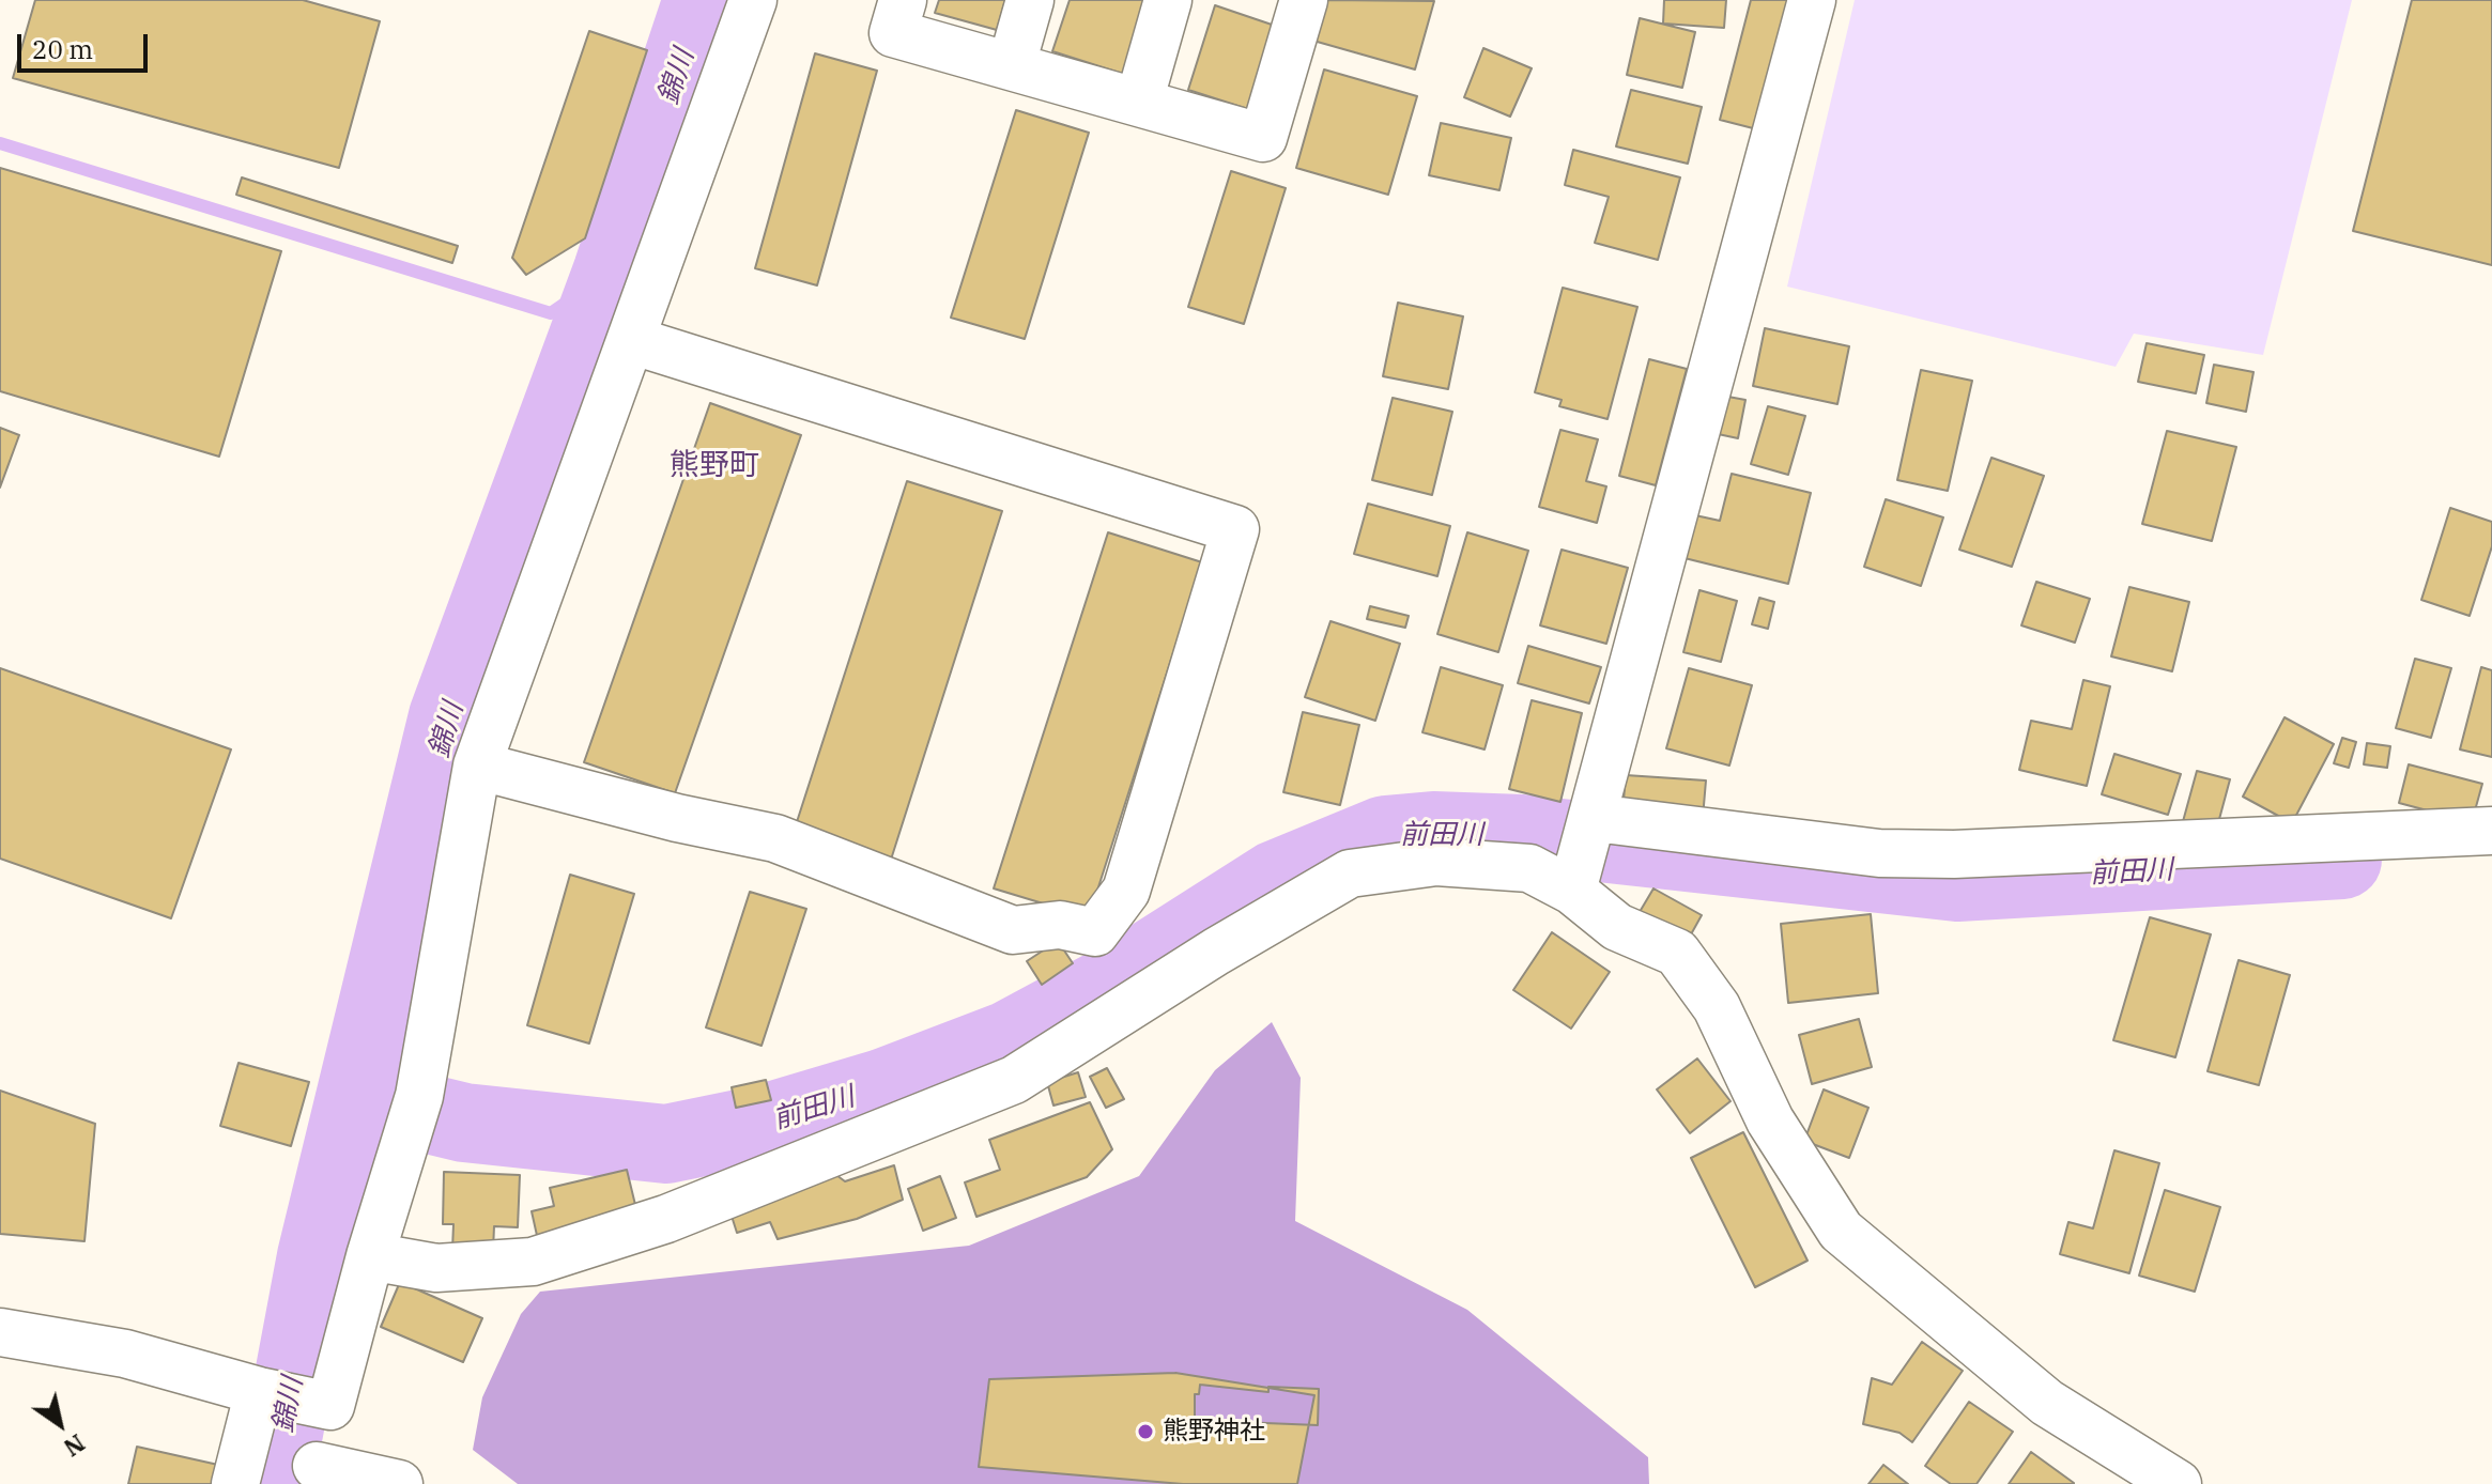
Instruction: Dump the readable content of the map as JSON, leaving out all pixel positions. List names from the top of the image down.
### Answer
{
  "districts": ["熊野町"],
  "water": ["錦川", "前田川"],
  "places": ["熊野神社"],
  "scale_bar": "20 m",
  "north": "bottom right"
}
